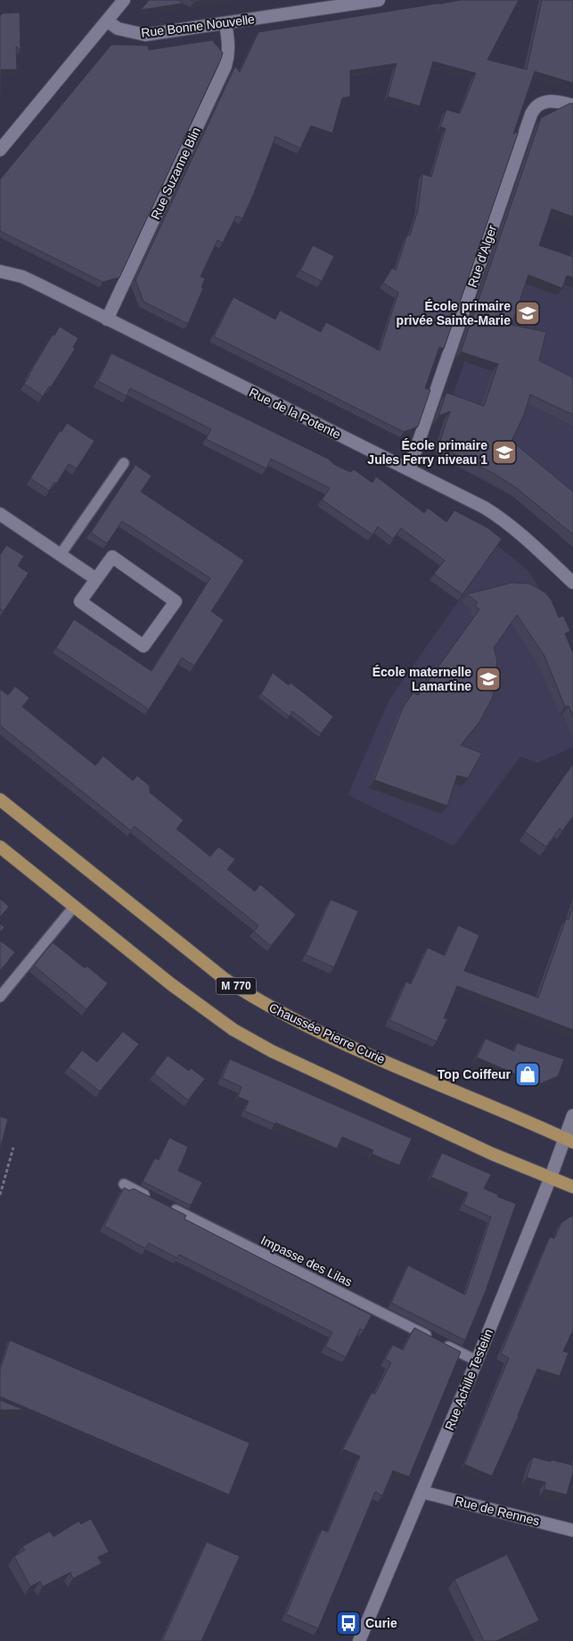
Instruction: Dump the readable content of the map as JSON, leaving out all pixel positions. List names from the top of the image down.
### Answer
{
  "streets": {
    "main road": ["M 770", "Chaussée Pierre Curie"],
    "street": [
      "Rue Bonne Nouvelle",
      "Rue Suzanne Blin",
      "Rue d'Alger",
      "Rue de la Potente",
      "Rue Achille Testelin",
      "Rue de Rennes"
    ],
    "lane": ["Impasse des Lilas"]
  },
  "crossings": [
    ["Rue Bonne Nouvelle", "Rue Suzanne Blin"],
    ["Rue Suzanne Blin", "Rue de la Potente"],
    ["Rue d'Alger", "Rue de la Potente"],
    ["Chaussée Pierre Curie", "Rue Achille Testelin"],
    ["Impasse des Lilas", "Rue Achille Testelin"],
    ["Rue Achille Testelin", "Rue de Rennes"]
  ],
  "places": {
    "school or university": ["École primaire privée Sainte-Marie", "École primaire Jules Ferry niveau 1", "École maternelle Lamartine"],
    "shop": ["Top Coiffeur"],
    "bus stop": ["Curie"]
  }
}
